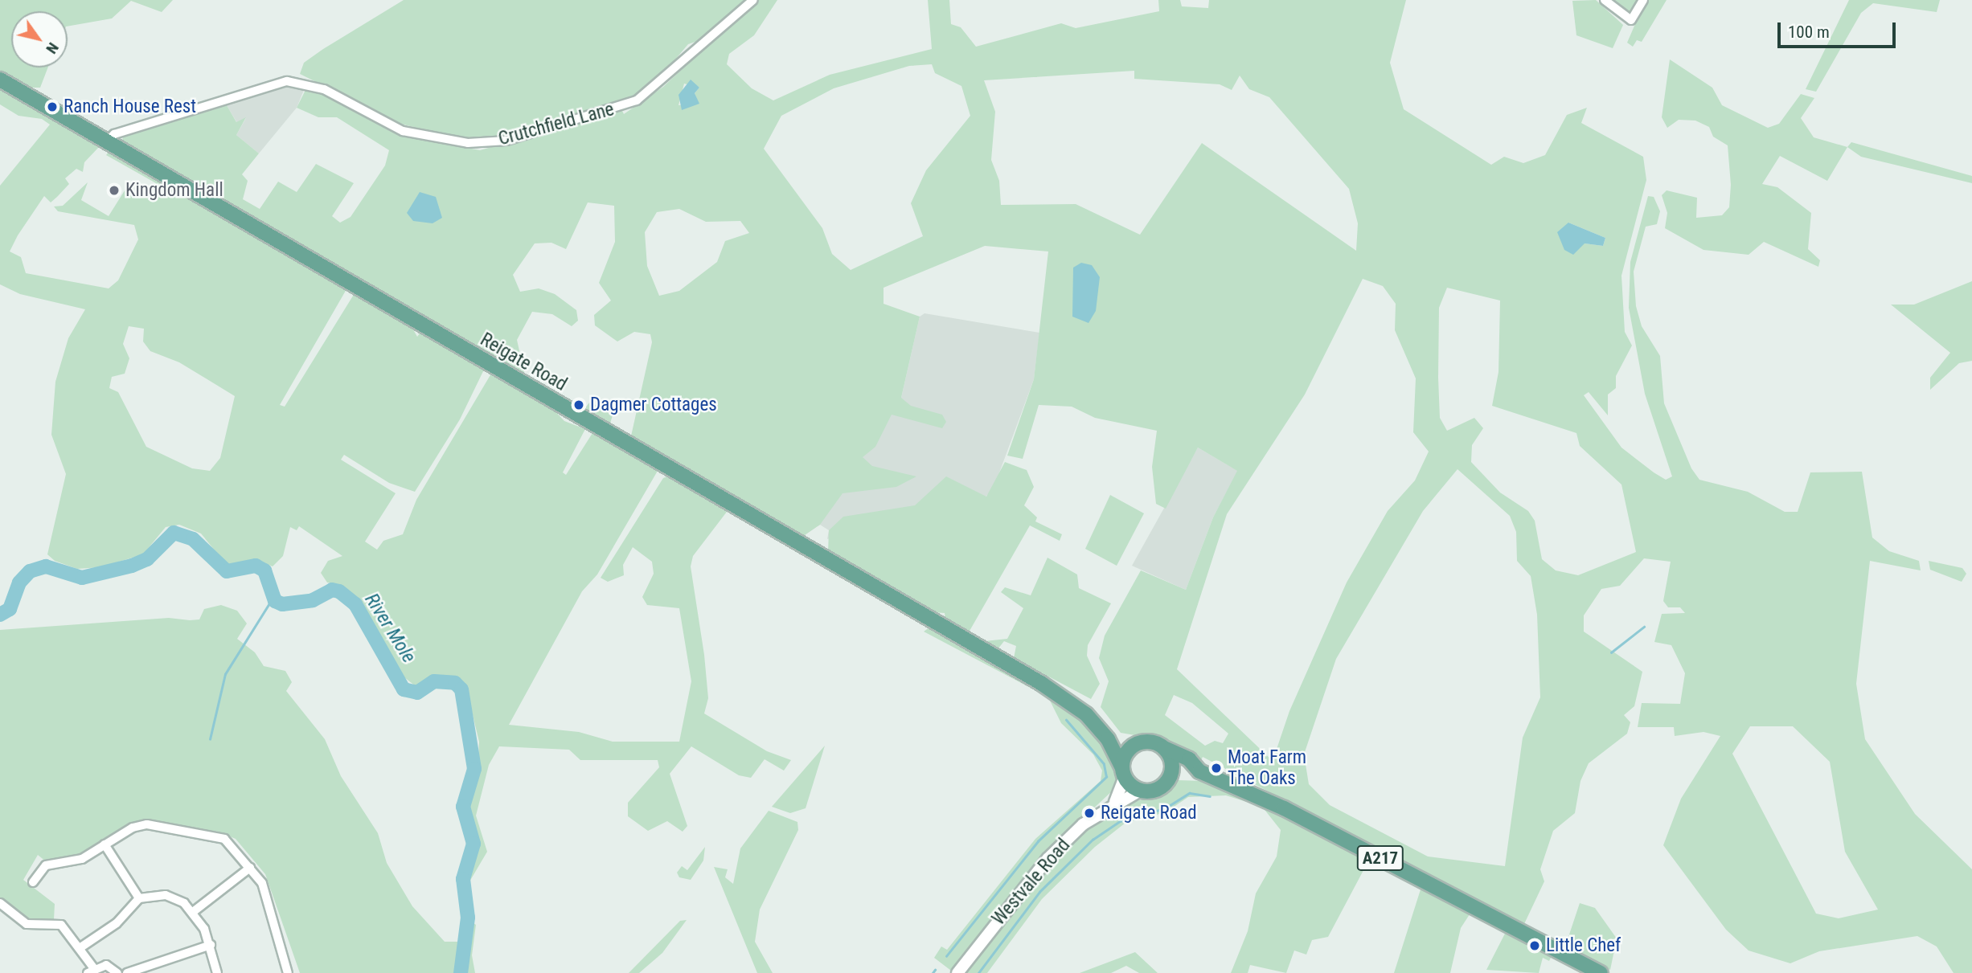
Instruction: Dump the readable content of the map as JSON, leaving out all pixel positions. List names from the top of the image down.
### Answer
{
  "streets": {
    "main road": ["Reigate Road", "A217"],
    "street": ["Crutchfield Lane", "Westvale Road"]
  },
  "crossings": [
    ["Crutchfield Lane", "Reigate Road"],
    ["Reigate Road", "A217"],
    ["Reigate Road", "Westvale Road"],
    ["A217", "Westvale Road"]
  ],
  "water": ["River Mole"],
  "places": [
    "Ranch House Rest",
    "Kingdom Hall",
    "Dagmer Cottages",
    "Moat Farm The Oaks",
    "Reigate Road",
    "Little Chef"
  ],
  "scale_bar": "100 m",
  "north": "bottom right"
}
